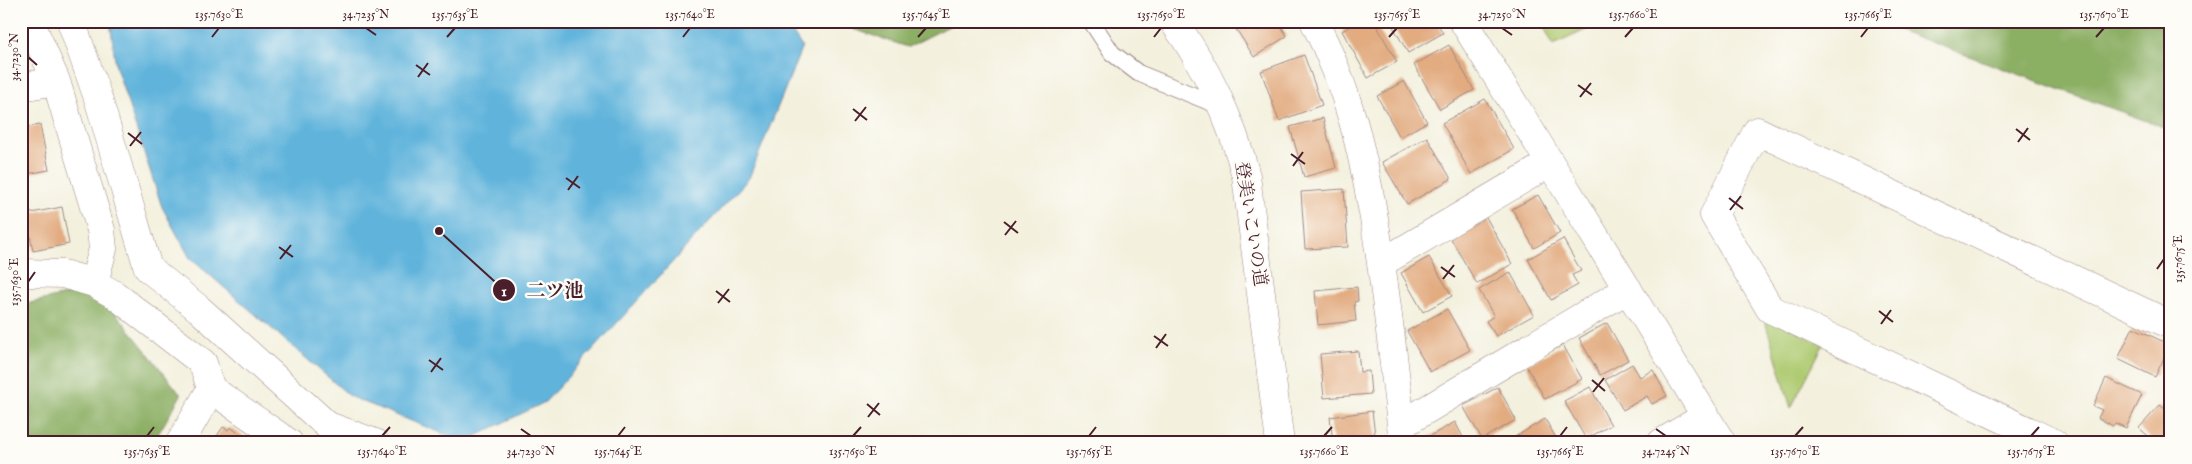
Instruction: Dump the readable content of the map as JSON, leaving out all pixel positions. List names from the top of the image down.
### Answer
{
  "streets": {
    "street": ["登美いこいの道"]
  },
  "places": ["二ツ池"],
  "coordinates": [
    "135.7630°E",
    "34.7235°N",
    "135.7635°E",
    "135.7640°E",
    "135.7645°E",
    "135.7650°E",
    "135.7655°E",
    "34.7250°N",
    "135.7660°E",
    "135.7665°E",
    "135.7670°E",
    "34.7230°N",
    "135.7675°E",
    "34.7245°N"
  ]
}
